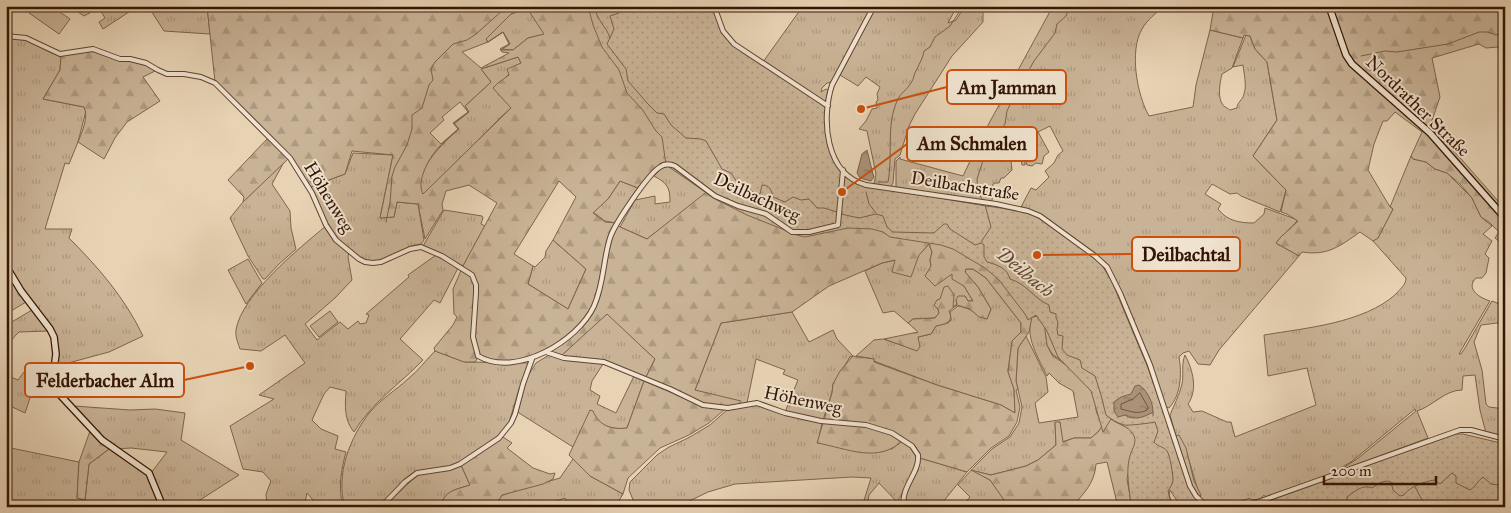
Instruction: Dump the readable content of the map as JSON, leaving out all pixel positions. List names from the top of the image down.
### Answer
{
  "streets": {
    "street": [
      "Nordrather Straße",
      "Deilbachstraße",
      "Höhenweg",
      "Deilbachweg"
    ]
  },
  "crossings": [
    ["Deilbachstraße", "Deilbachweg"],
    ["Höhenweg", "Deilbachweg"]
  ],
  "water": ["Deilbach"],
  "places": [
    "Am Jamman",
    "Am Schmalen",
    "Deilbachtal",
    "Felderbacher Alm"
  ],
  "scale_bar": "200 m"
}
